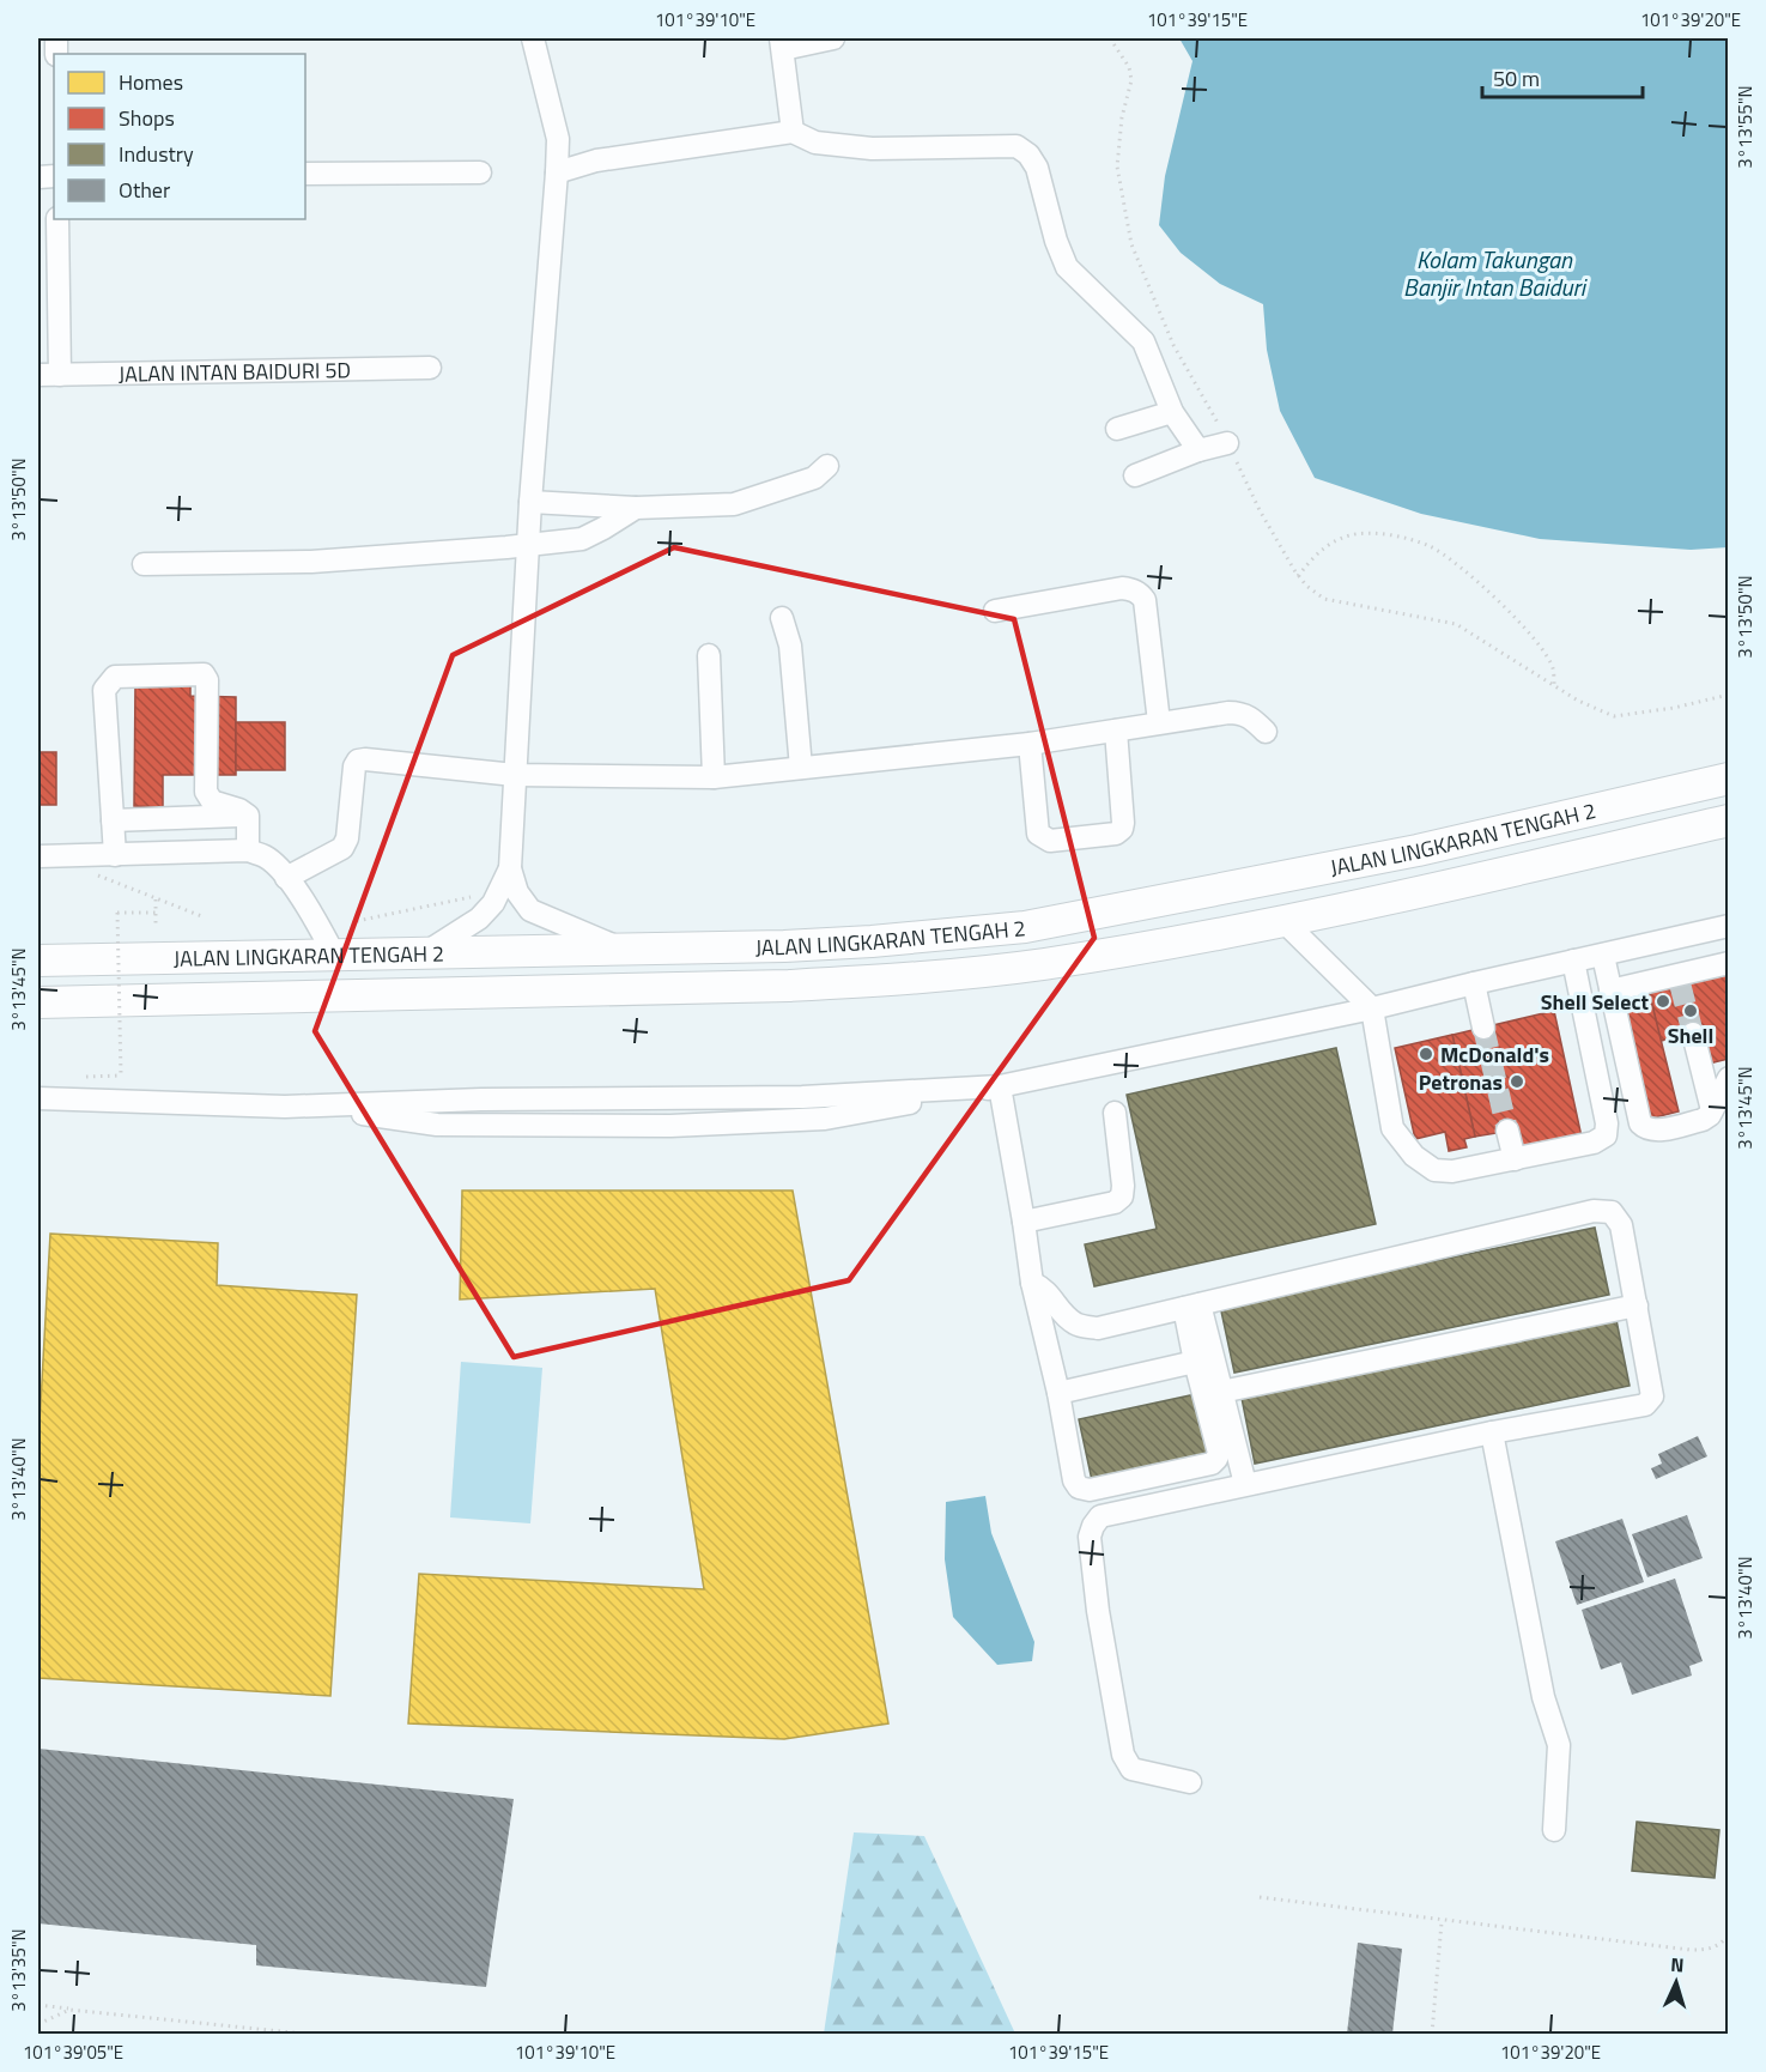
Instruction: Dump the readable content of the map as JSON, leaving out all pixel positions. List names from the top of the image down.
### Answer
{
  "streets": {
    "highway": ["JALAN LINGKARAN TENGAH 2"],
    "street": ["JALAN INTAN BAIDURI 5D"]
  },
  "water": ["Kolam Takungan Banjir Intan Baiduri"],
  "places": [
    "Shell Select",
    "Shell",
    "McDonald's",
    "Petronas"
  ],
  "legend": [
    "Homes",
    "Shops",
    "Industry",
    "Other"
  ],
  "scale_bar": "50 m",
  "north": "top",
  "coordinates": [
    "101°39'10\"E",
    "101°39'15\"E",
    "101°39'20\"E",
    "3°13'55\"N",
    "3°13'50\"N",
    "3°13'45\"N",
    "3°13'40\"N",
    "3°13'35\"N",
    "101°39'05\"E"
  ]
}
